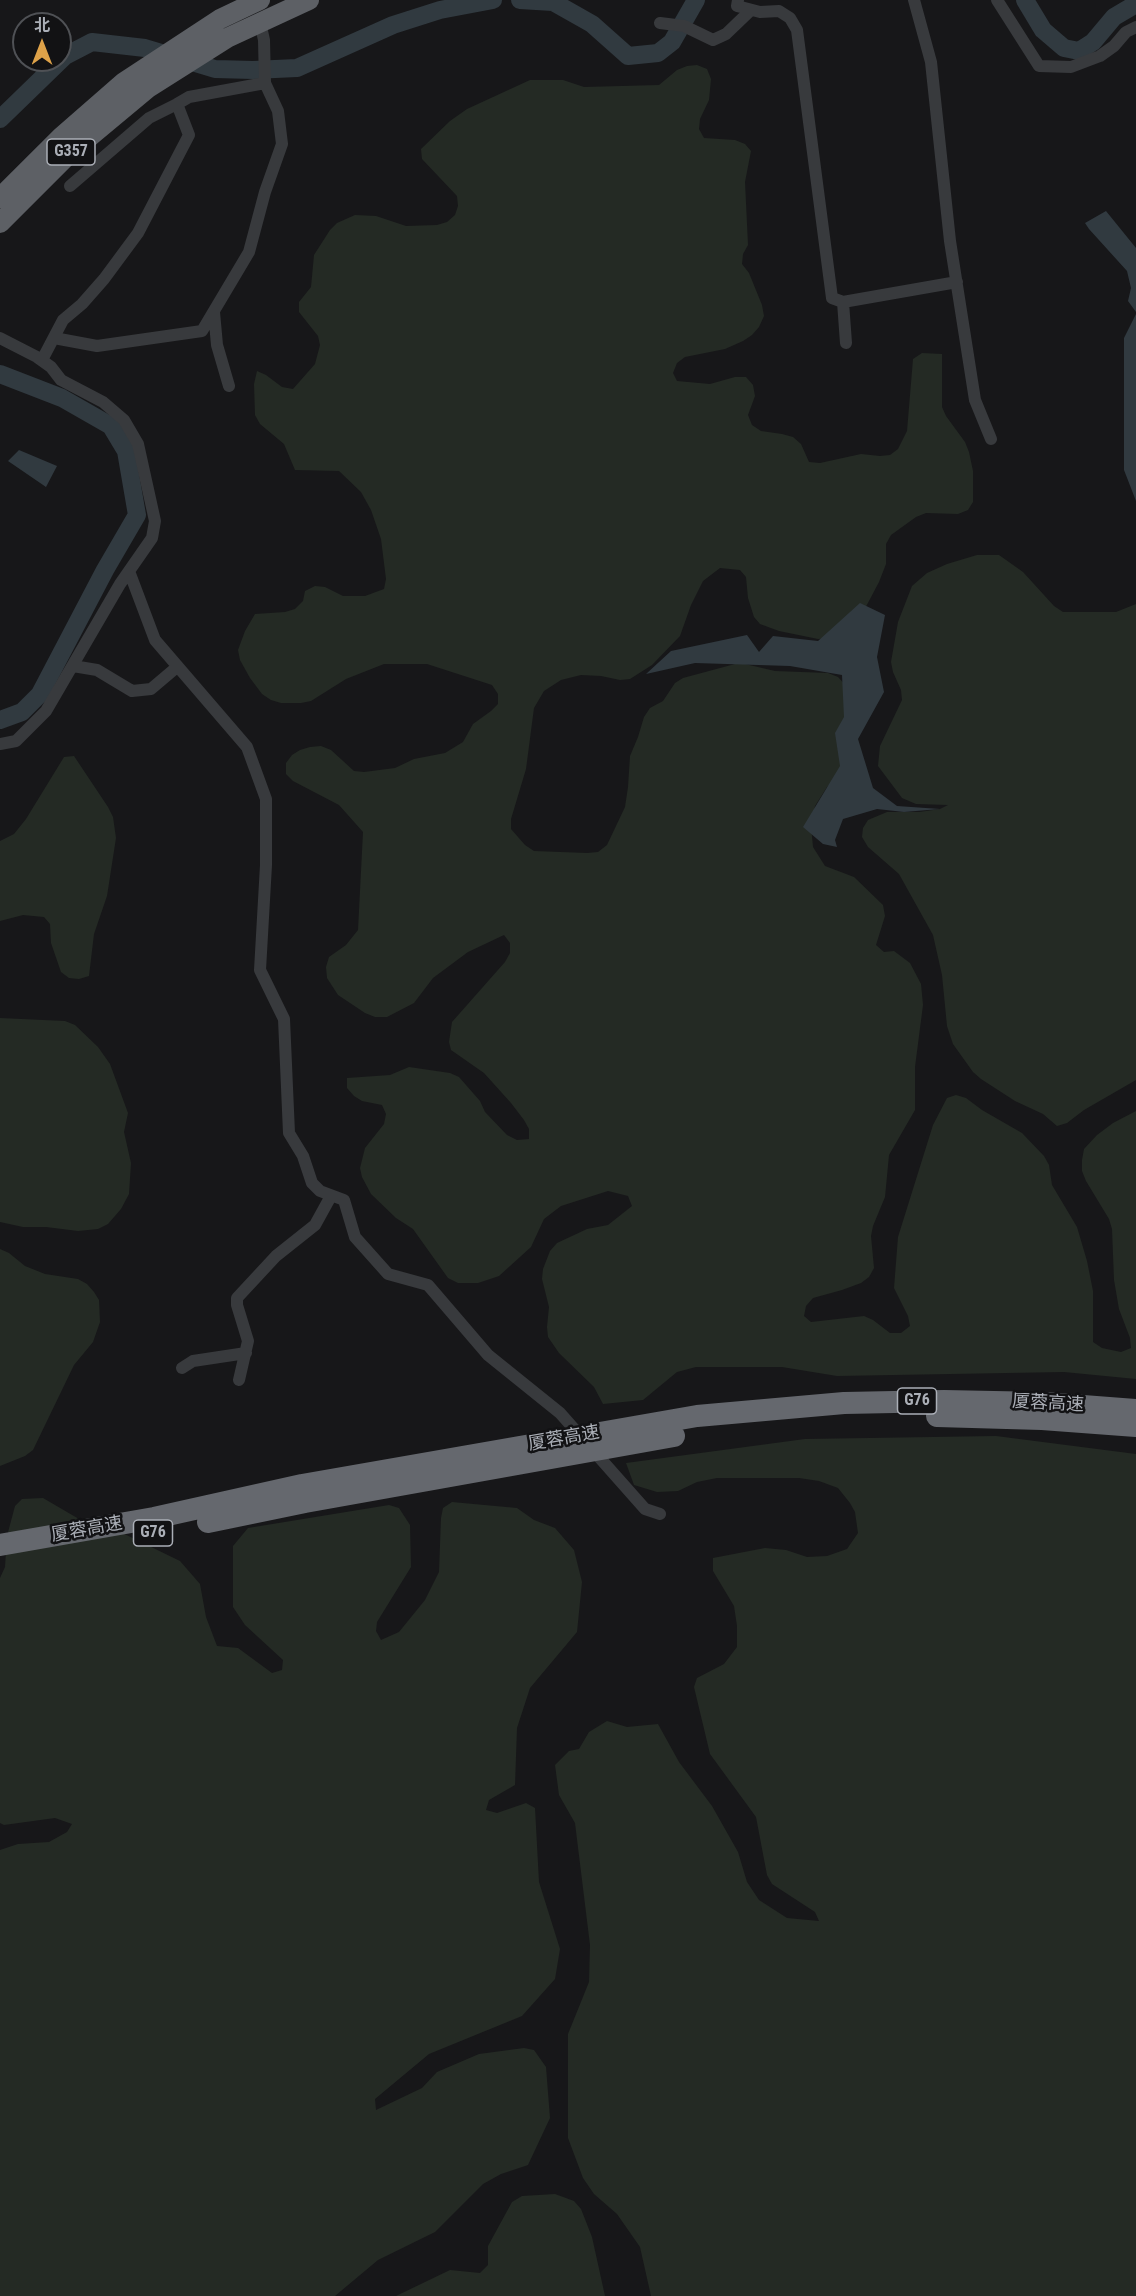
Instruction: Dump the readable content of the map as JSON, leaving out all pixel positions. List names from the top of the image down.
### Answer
{
  "streets": {
    "highway": ["G357", "G76", "厦蓉高速"]
  },
  "north": "top"
}
